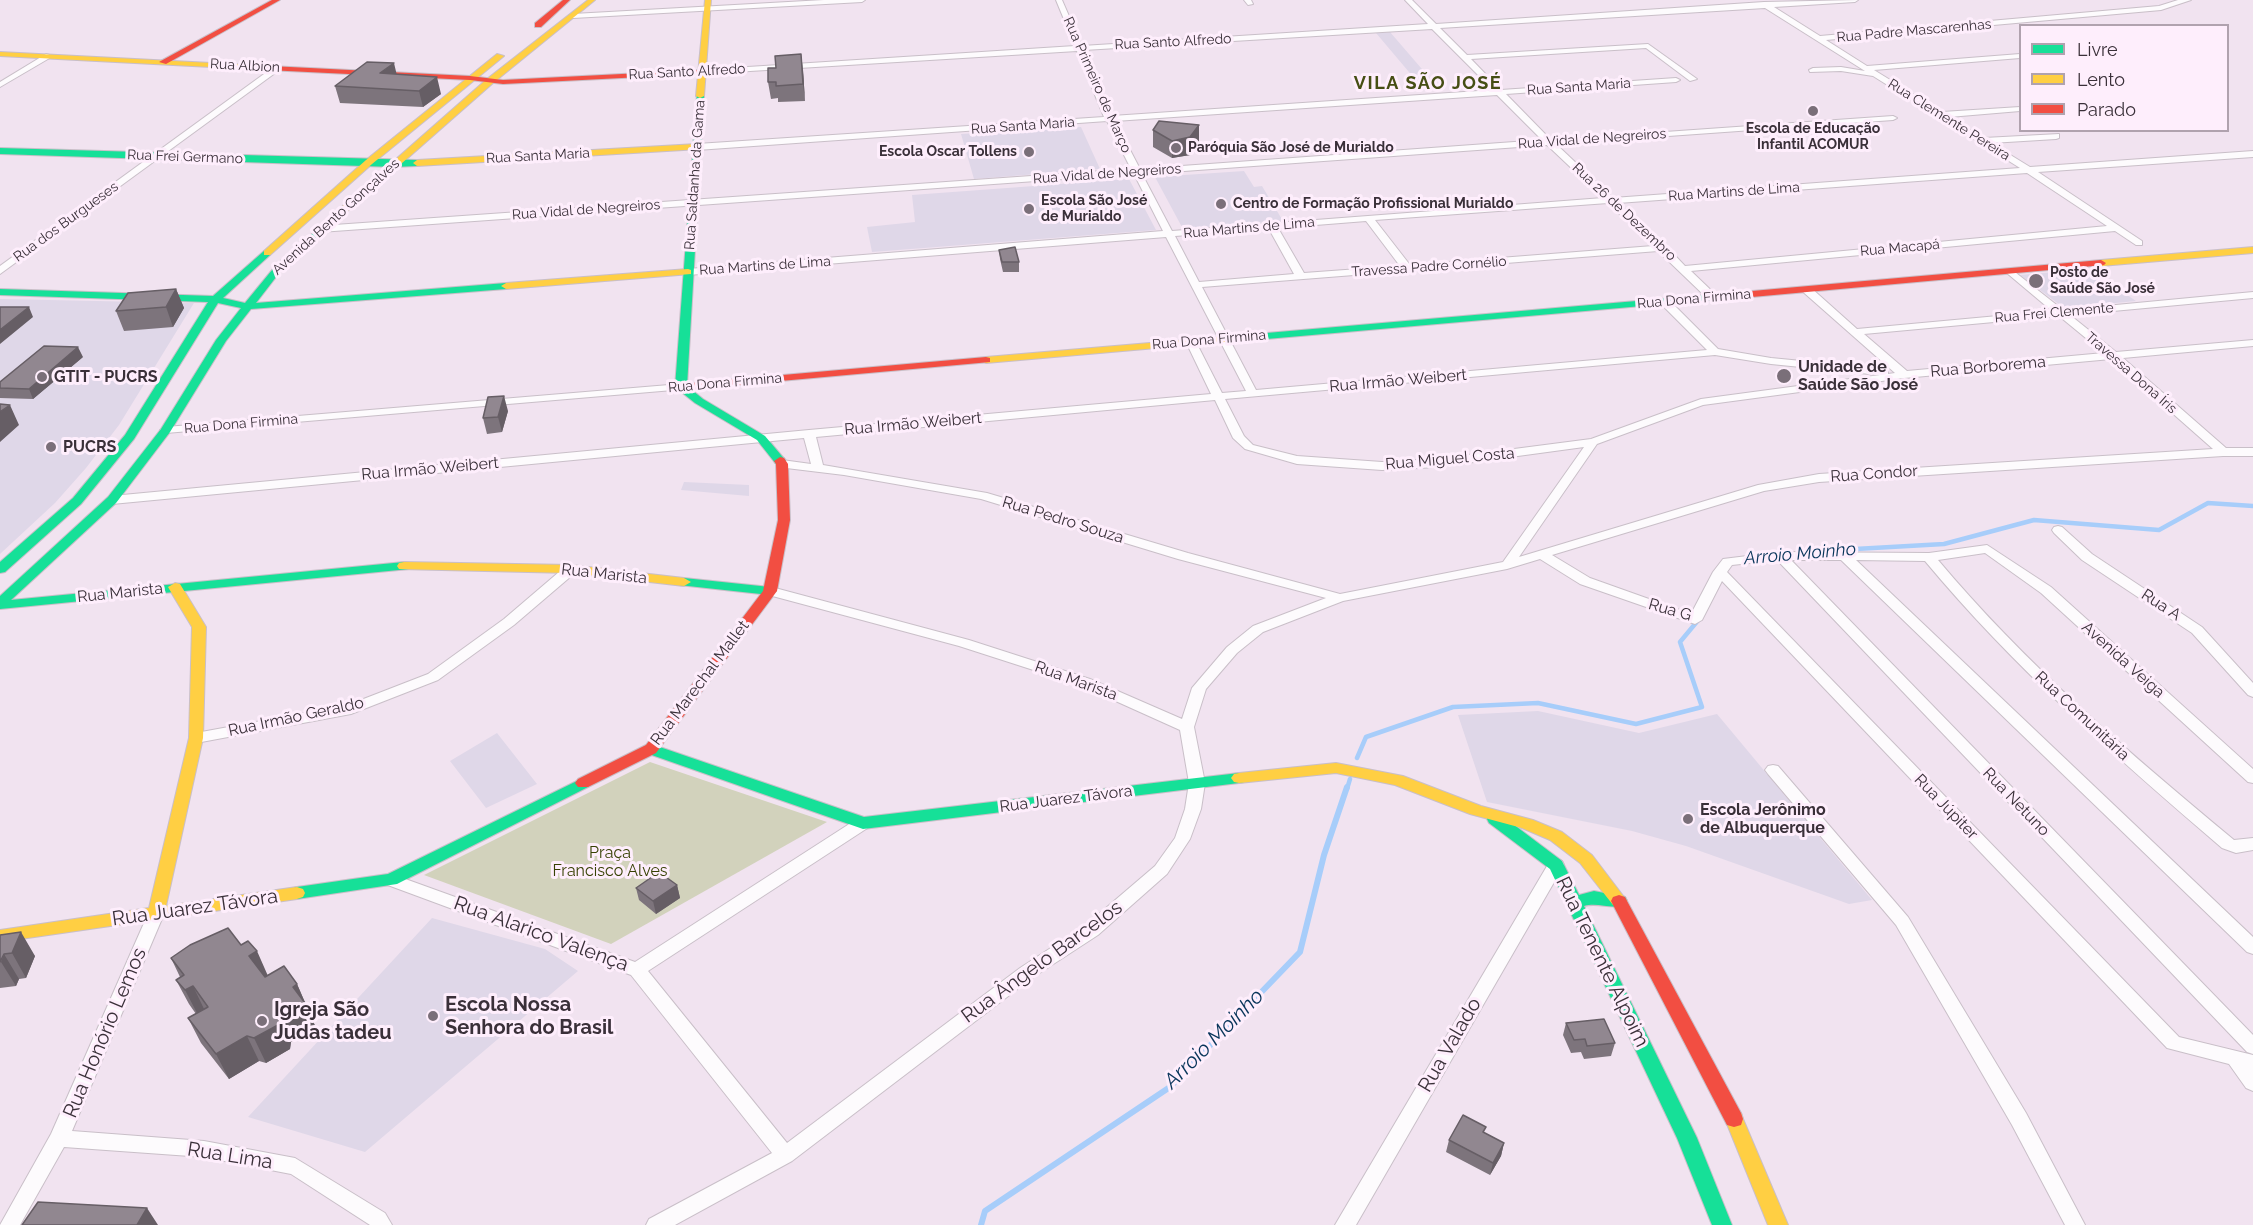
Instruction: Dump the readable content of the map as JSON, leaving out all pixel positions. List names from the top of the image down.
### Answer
{
  "streets": {
    "street": [
      "Rua Padre Mascarenhas",
      "Rua Santo Alfredo",
      "Rua Albion",
      "Rua Primeiro de Março",
      "Rua Santa Maria",
      "Rua Clemente Pereira",
      "Rua Vidal de Negreiros",
      "Rua Frei Germano",
      "Rua Saldanha da Gama",
      "Rua Martins de Lima",
      "Rua 26 de Dezembro",
      "Avenida Bento Gonçalves",
      "Rua dos Burgueses",
      "Rua Macapá",
      "Travessa Padre Cornélio",
      "Rua Dona Firmina",
      "Rua Frei Clemente",
      "Rua Borborema",
      "Travessa Dona Íris",
      "Rua Irmão Weibert",
      "Rua Miguel Costa",
      "Rua Condor",
      "Rua Pedro Souza",
      "Rua Marista",
      "Rua A",
      "Rua G",
      "Avenida Veiga",
      "Rua Marechal Mallet",
      "Rua Comunitária",
      "Rua Irmão Geraldo",
      "Rua Juarez Távora",
      "Rua Netuno",
      "Rua Júpiter",
      "Rua Alarico Valença",
      "Rua Ângelo Barcelos",
      "Rua Tenente Alpoim",
      "Rua Honório Lemos",
      "Rua Valado",
      "Rua Lima"
    ]
  },
  "crossings": [
    ["Rua Padre Mascarenhas", "Rua Clemente Pereira"],
    ["Rua Santo Alfredo", "Rua Albion"],
    ["Rua Santo Alfredo", "Rua Primeiro de Março"],
    ["Rua Santo Alfredo", "Rua Clemente Pereira"],
    ["Rua Santo Alfredo", "Rua Saldanha da Gama"],
    ["Rua Santo Alfredo", "Rua 26 de Dezembro"],
    ["Rua Santo Alfredo", "Avenida Bento Gonçalves"],
    ["Rua Albion", "Avenida Bento Gonçalves"],
    ["Rua Albion", "Rua dos Burgueses"],
    ["Rua Primeiro de Março", "Rua Santa Maria"],
    ["Rua Primeiro de Março", "Rua Vidal de Negreiros"],
    ["Rua Primeiro de Março", "Rua Martins de Lima"],
    ["Rua Primeiro de Março", "Travessa Padre Cornélio"],
    ["Rua Primeiro de Março", "Rua Dona Firmina"],
    ["Rua Primeiro de Março", "Rua Irmão Weibert"],
    ["Rua Santa Maria", "Rua Frei Germano"],
    ["Rua Santa Maria", "Rua Saldanha da Gama"],
    ["Rua Santa Maria", "Rua 26 de Dezembro"],
    ["Rua Santa Maria", "Avenida Bento Gonçalves"],
    ["Rua Clemente Pereira", "Rua Martins de Lima"],
    ["Rua Clemente Pereira", "Rua Macapá"],
    ["Rua Vidal de Negreiros", "Rua Saldanha da Gama"],
    ["Rua Vidal de Negreiros", "Rua 26 de Dezembro"],
    ["Rua Vidal de Negreiros", "Avenida Bento Gonçalves"],
    ["Rua Frei Germano", "Avenida Bento Gonçalves"],
    ["Rua Frei Germano", "Rua dos Burgueses"],
    ["Rua Saldanha da Gama", "Rua Martins de Lima"],
    ["Rua Saldanha da Gama", "Rua Dona Firmina"],
    ["Rua Martins de Lima", "Rua 26 de Dezembro"],
    ["Rua Martins de Lima", "Avenida Bento Gonçalves"],
    ["Rua 26 de Dezembro", "Rua Macapá"],
    ["Rua 26 de Dezembro", "Travessa Padre Cornélio"],
    ["Rua 26 de Dezembro", "Rua Dona Firmina"],
    ["Avenida Bento Gonçalves", "Rua Dona Firmina"],
    ["Avenida Bento Gonçalves", "Rua Irmão Weibert"],
    ["Avenida Bento Gonçalves", "Rua Marista"],
    ["Rua Dona Firmina", "Travessa Dona Íris"],
    ["Rua Dona Firmina", "Rua Miguel Costa"],
    ["Rua Frei Clemente", "Travessa Dona Íris"],
    ["Rua Borborema", "Travessa Dona Íris"],
    ["Rua Borborema", "Rua Irmão Weibert"],
    ["Rua Borborema", "Rua Miguel Costa"],
    ["Travessa Dona Íris", "Rua Condor"],
    ["Rua Irmão Weibert", "Rua Miguel Costa"],
    ["Rua Condor", "Rua G"],
    ["Rua Condor", "Rua Ângelo Barcelos"],
    ["Rua Pedro Souza", "Rua Marechal Mallet"],
    ["Rua Pedro Souza", "Rua Ângelo Barcelos"],
    ["Rua Marista", "Rua Marechal Mallet"],
    ["Rua Marista", "Rua Irmão Geraldo"],
    ["Rua Marista", "Rua Ângelo Barcelos"],
    ["Rua Marista", "Rua Honório Lemos"],
    ["Rua G", "Rua Júpiter"],
    ["Avenida Veiga", "Rua Comunitária"],
    ["Rua Marechal Mallet", "Rua Juarez Távora"],
    ["Rua Marechal Mallet", "Rua Alarico Valença"],
    ["Rua Irmão Geraldo", "Rua Honório Lemos"],
    ["Rua Juarez Távora", "Rua Alarico Valença"],
    ["Rua Juarez Távora", "Rua Ângelo Barcelos"],
    ["Rua Juarez Távora", "Rua Tenente Alpoim"],
    ["Rua Juarez Távora", "Rua Honório Lemos"],
    ["Rua Alarico Valença", "Rua Ângelo Barcelos"],
    ["Rua Tenente Alpoim", "Rua Valado"],
    ["Rua Honório Lemos", "Rua Lima"]
  ],
  "districts": ["VILA SÃO JOSÉ"],
  "water": ["Arroio Moinho"],
  "parks": ["Praça Francisco Alves"],
  "places": [
    "Escola de Educação Infantil ACOMUR",
    "Paróquia São José de Murialdo",
    "Escola Oscar Tollens",
    "Centro de Formação Profissional Murialdo",
    "Escola São José de Murialdo",
    "Posto de Saúde São José",
    "Unidade de Saúde São José",
    "GTIT - PUCRS",
    "PUCRS",
    "Escola Jerônimo de Albuquerque",
    "Escola Nossa Senhora do Brasil",
    "Igreja São Judas tadeu"
  ],
  "legend": ["Livre", "Lento", "Parado"]
}
